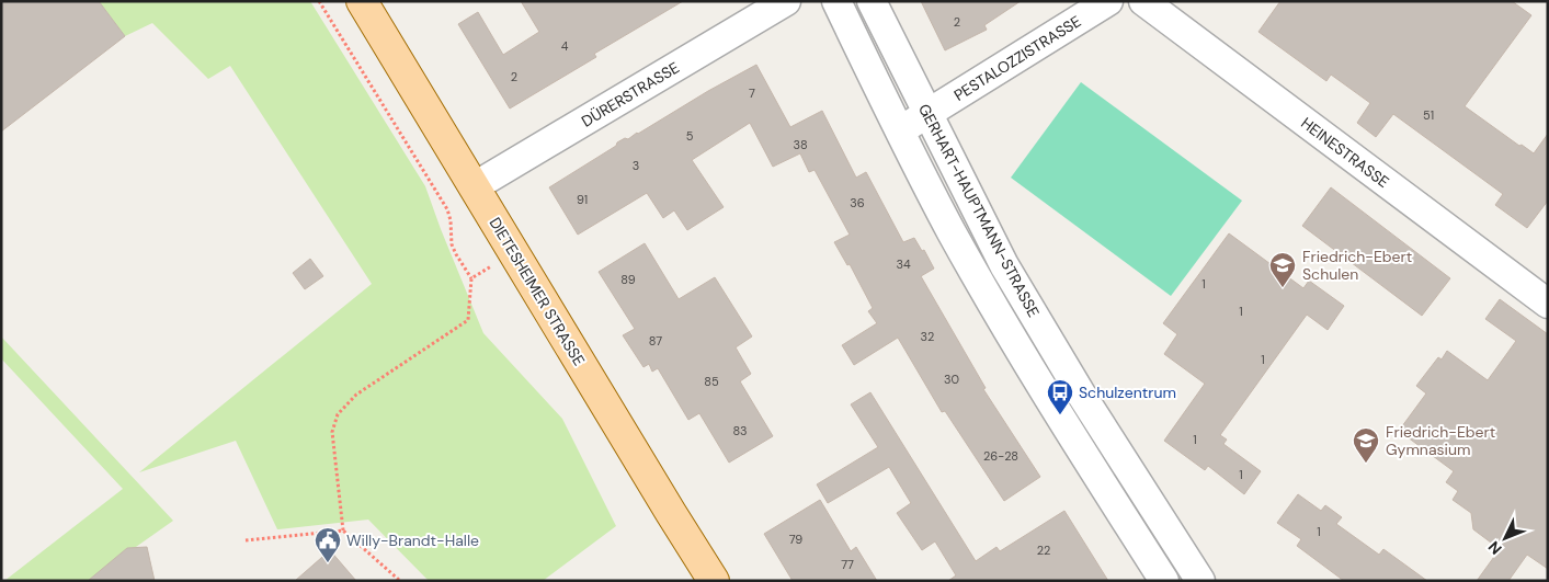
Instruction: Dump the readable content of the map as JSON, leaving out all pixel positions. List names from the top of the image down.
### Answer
{
  "streets": {
    "main road": ["DIETESHEIMER STRASSE"],
    "street": [
      "PESTALOZZISTRASSE",
      "DÜRERSTRASSE",
      "HEINESTRASSE",
      "GERHART-HAUPTMANN-STRASSE"
    ]
  },
  "crossings": [
    ["PESTALOZZISTRASSE", "GERHART-HAUPTMANN-STRASSE"],
    ["DÜRERSTRASSE", "DIETESHEIMER STRASSE"]
  ],
  "places": {
    "school or university": ["Friedrich-Ebert Schulen", "Friedrich-Ebert Gymnasium"],
    "bus stop": ["Schulzentrum"],
    "public building": ["Willy-Brandt-Halle"]
  },
  "house_numbers": [
    "2",
    "4",
    "2",
    "7",
    "51",
    "5",
    "38",
    "3",
    "91",
    "36",
    "34",
    "89",
    "1",
    "1",
    "32",
    "87",
    "1",
    "30",
    "85",
    "83",
    "1",
    "26-28",
    "1",
    "1",
    "79",
    "22",
    "77"
  ],
  "north": "bottom left"
}
